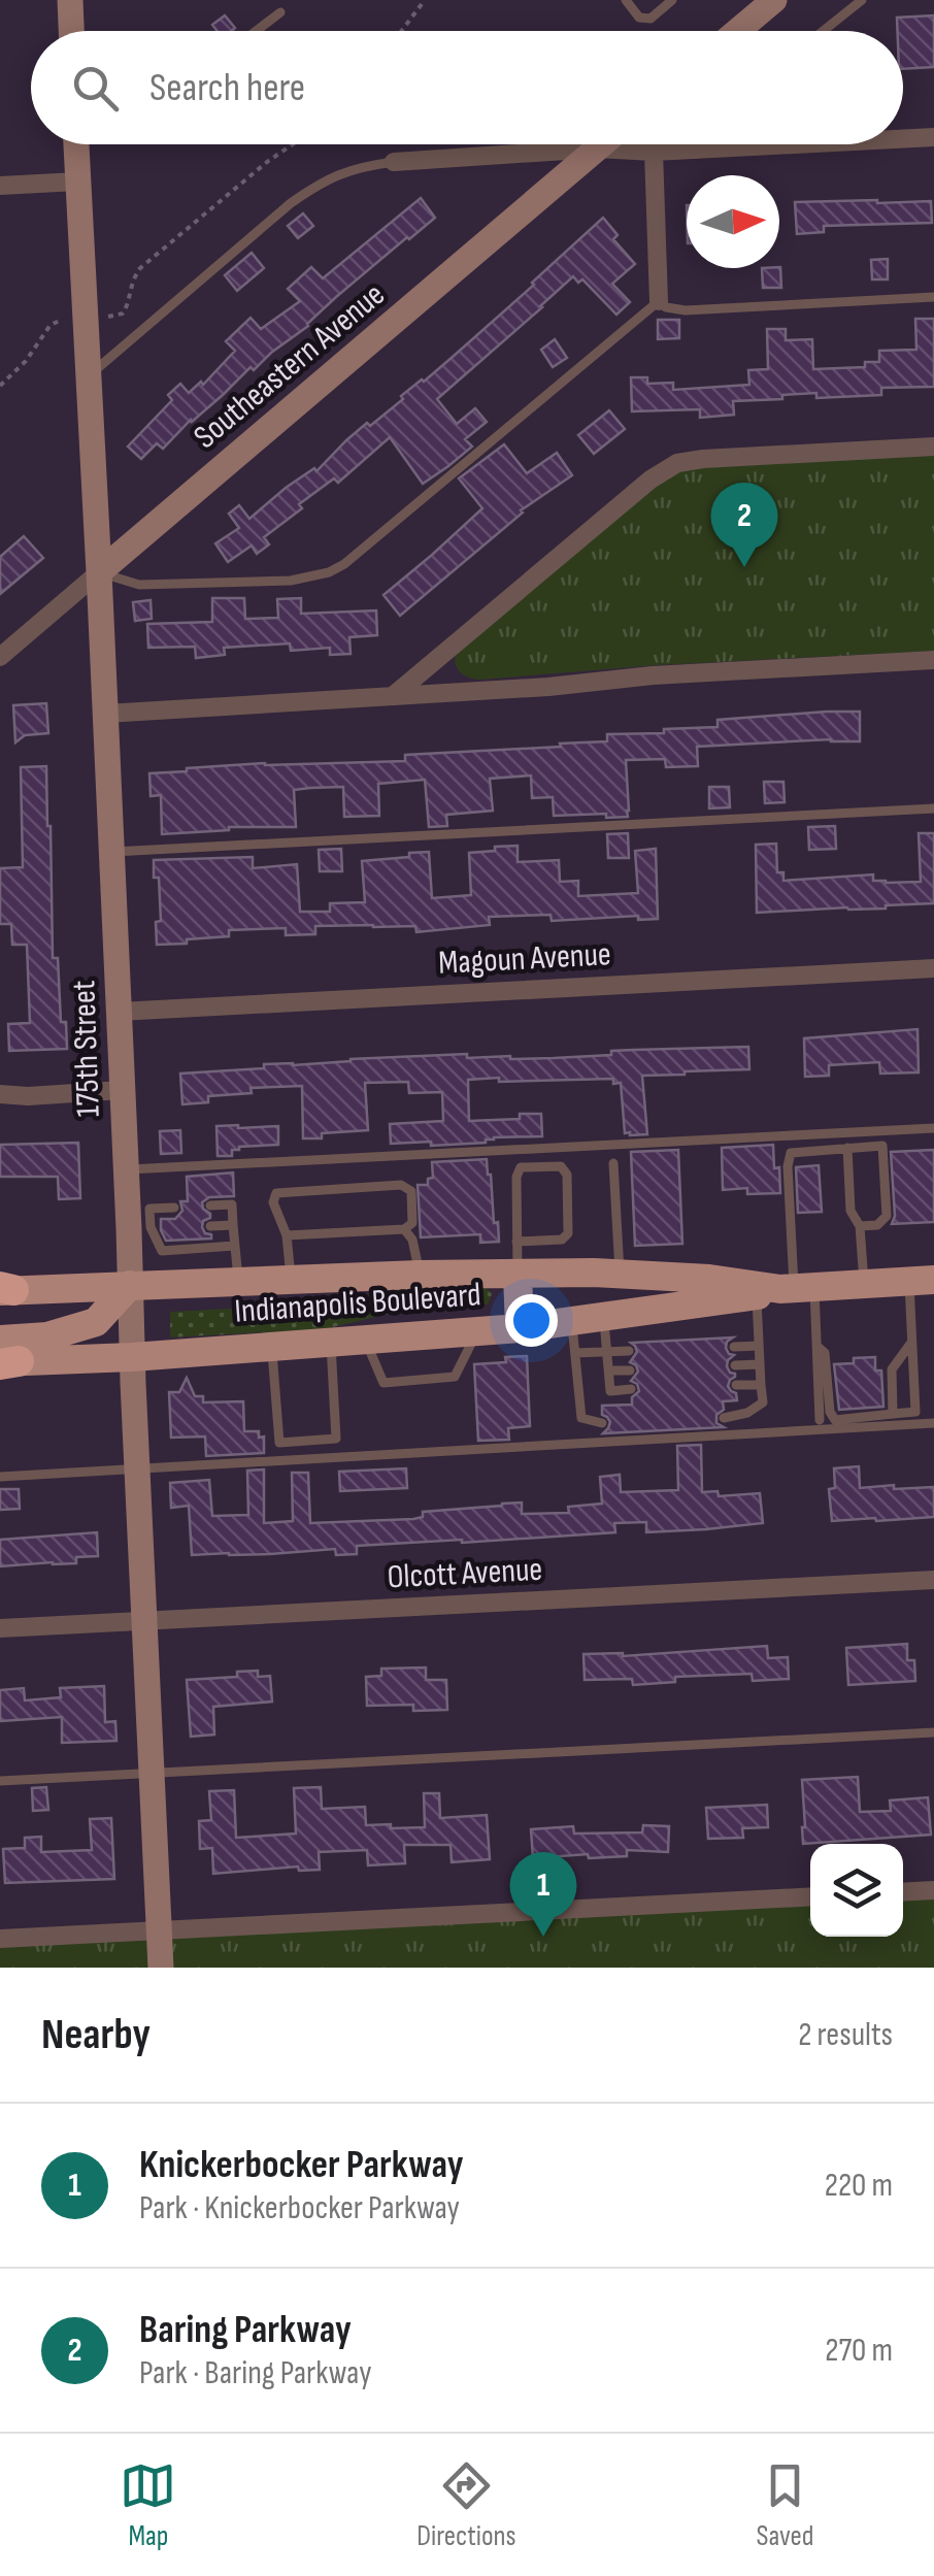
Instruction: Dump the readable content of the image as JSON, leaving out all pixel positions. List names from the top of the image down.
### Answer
{
  "streets": {
    "main road": ["Indianapolis Boulevard"],
    "street": [
      "Southeastern Avenue",
      "Magoun Avenue",
      "175th Street",
      "Olcott Avenue"
    ]
  },
  "crossings": [
    ["Southeastern Avenue", "175th Street"],
    ["Magoun Avenue", "175th Street"],
    ["175th Street", "Indianapolis Boulevard"],
    ["175th Street", "Olcott Avenue"]
  ],
  "north": "right",
  "page": {
    "search": "Search here",
    "pins": ["2", "1"],
    "heading": ["Nearby", "2 results"],
    "list": [
      {
        "mark": "1",
        "name": "Knickerbocker Parkway",
        "note": "Park · Knickerbocker Parkway",
        "value": "220 m"
      },
      {
        "mark": "2",
        "name": "Baring Parkway",
        "note": "Park · Baring Parkway",
        "value": "270 m"
      }
    ],
    "nav": ["Map", "Directions", "Saved"]
  }
}
